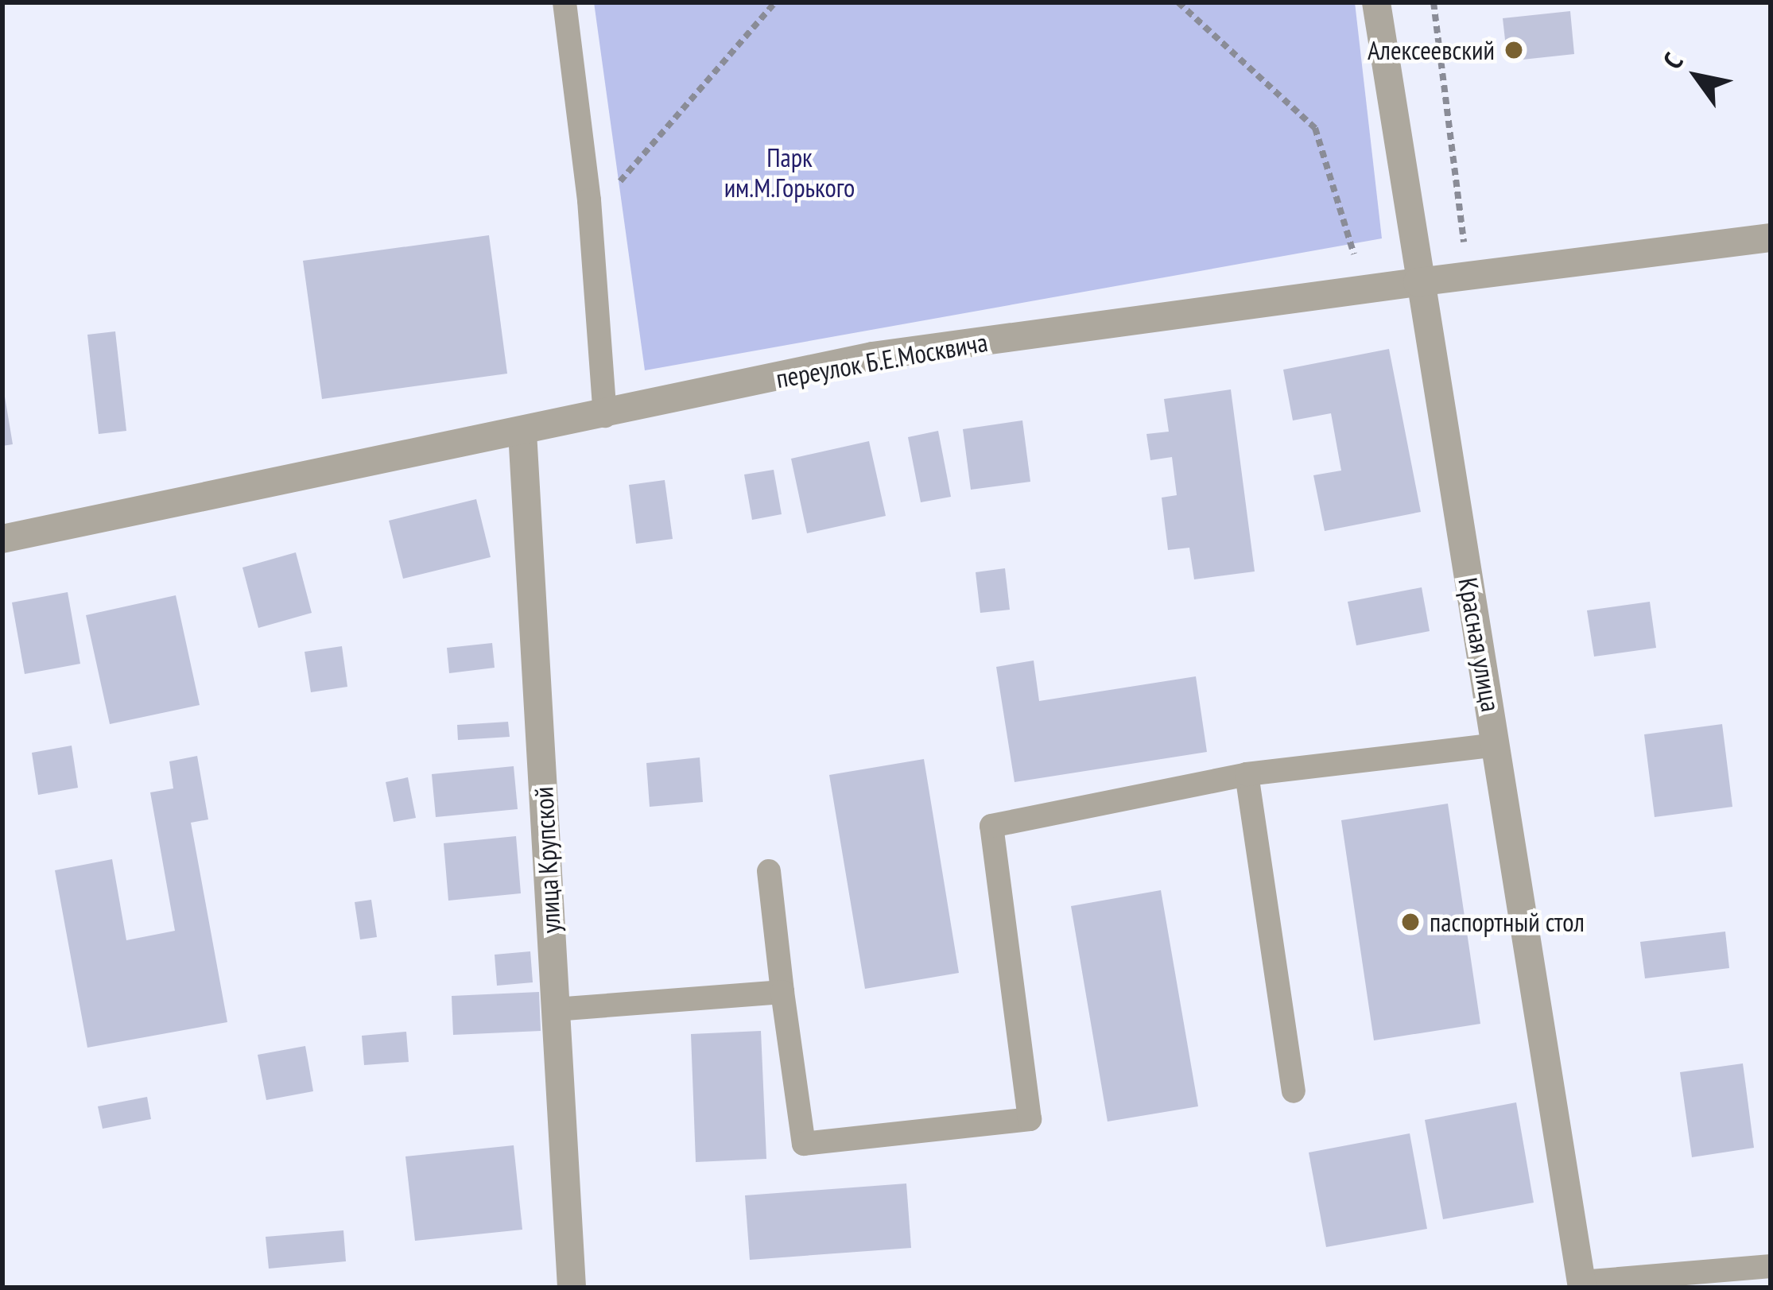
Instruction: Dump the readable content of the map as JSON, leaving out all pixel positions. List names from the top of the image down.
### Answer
{
  "streets": {
    "street": ["переулок Б.Е.Москвича", "Красная улица", "улица Крупской"]
  },
  "crossings": [
    ["переулок Б.Е.Москвича", "Красная улица"],
    ["переулок Б.Е.Москвича", "улица Крупской"]
  ],
  "parks": ["Парк им.М.Горького"],
  "places": ["Алексеевский", "паспортный стол"],
  "north": "top left"
}
